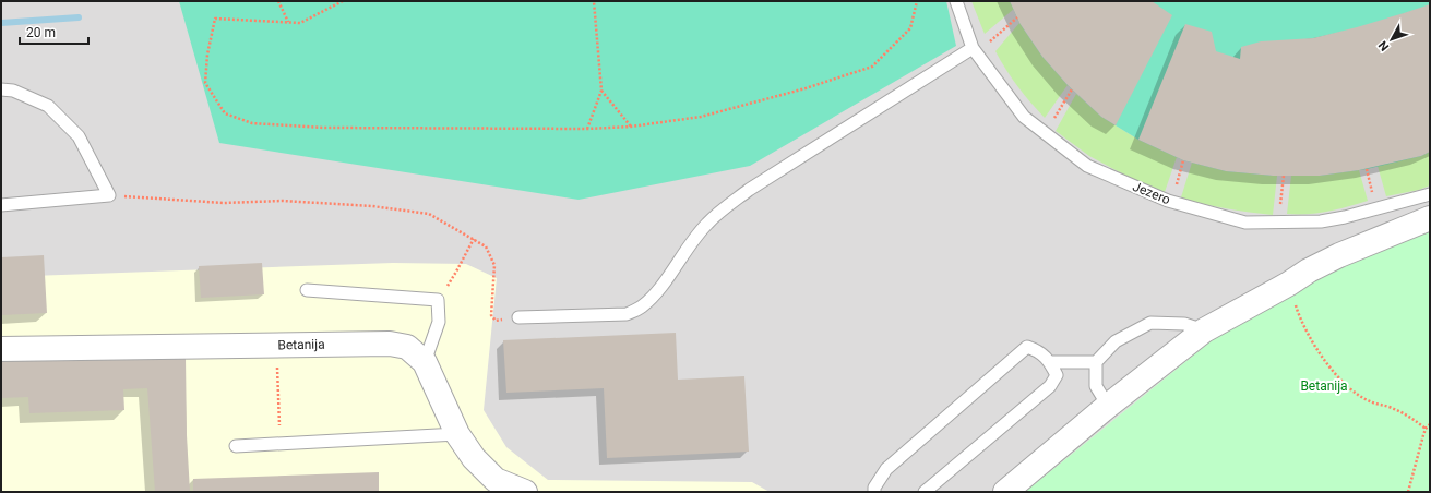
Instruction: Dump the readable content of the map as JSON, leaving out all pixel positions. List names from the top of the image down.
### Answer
{
  "streets": {
    "street": ["Betanija"],
    "lane": ["Jezero"]
  },
  "parks": ["Betanija"],
  "scale_bar": "20 m",
  "north": "bottom left"
}
